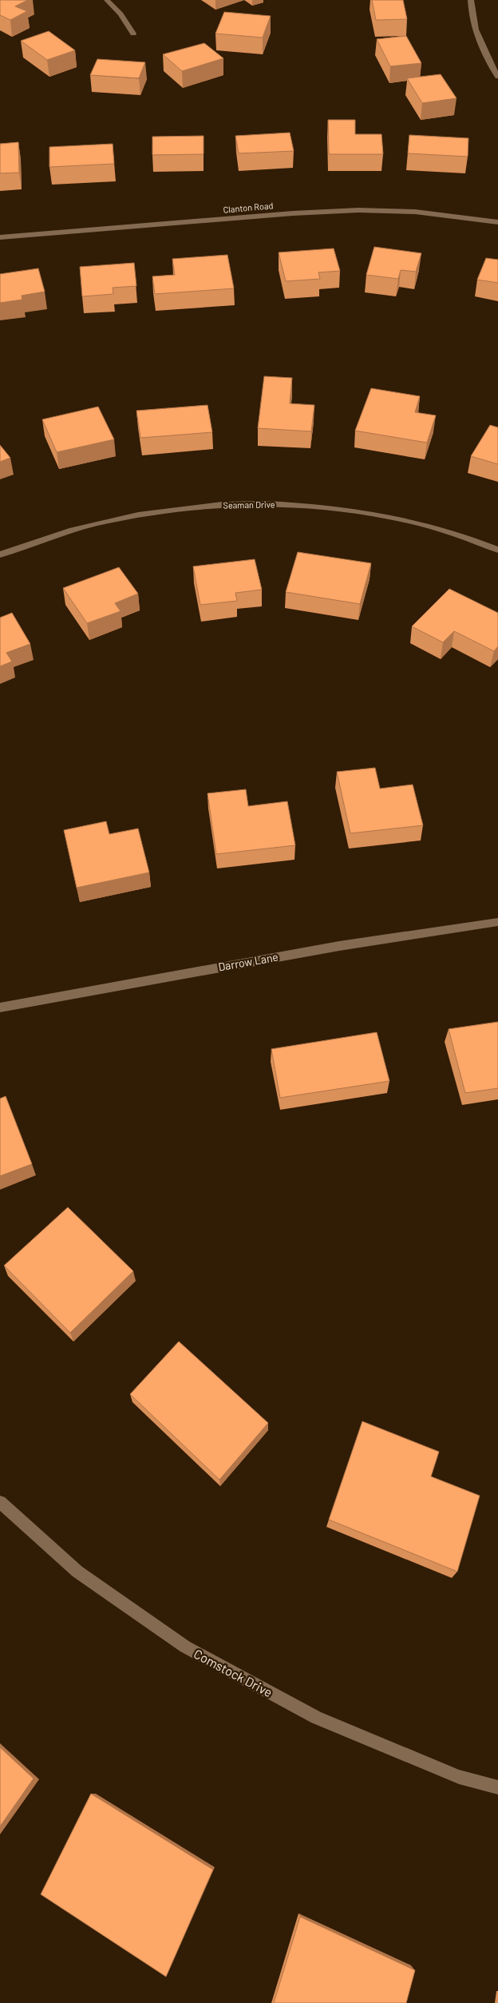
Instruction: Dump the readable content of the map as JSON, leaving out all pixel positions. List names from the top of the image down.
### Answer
{
  "streets": {
    "street": [
      "Clanton Road",
      "Seaman Drive",
      "Darrow Lane",
      "Comstock Drive"
    ]
  }
}
